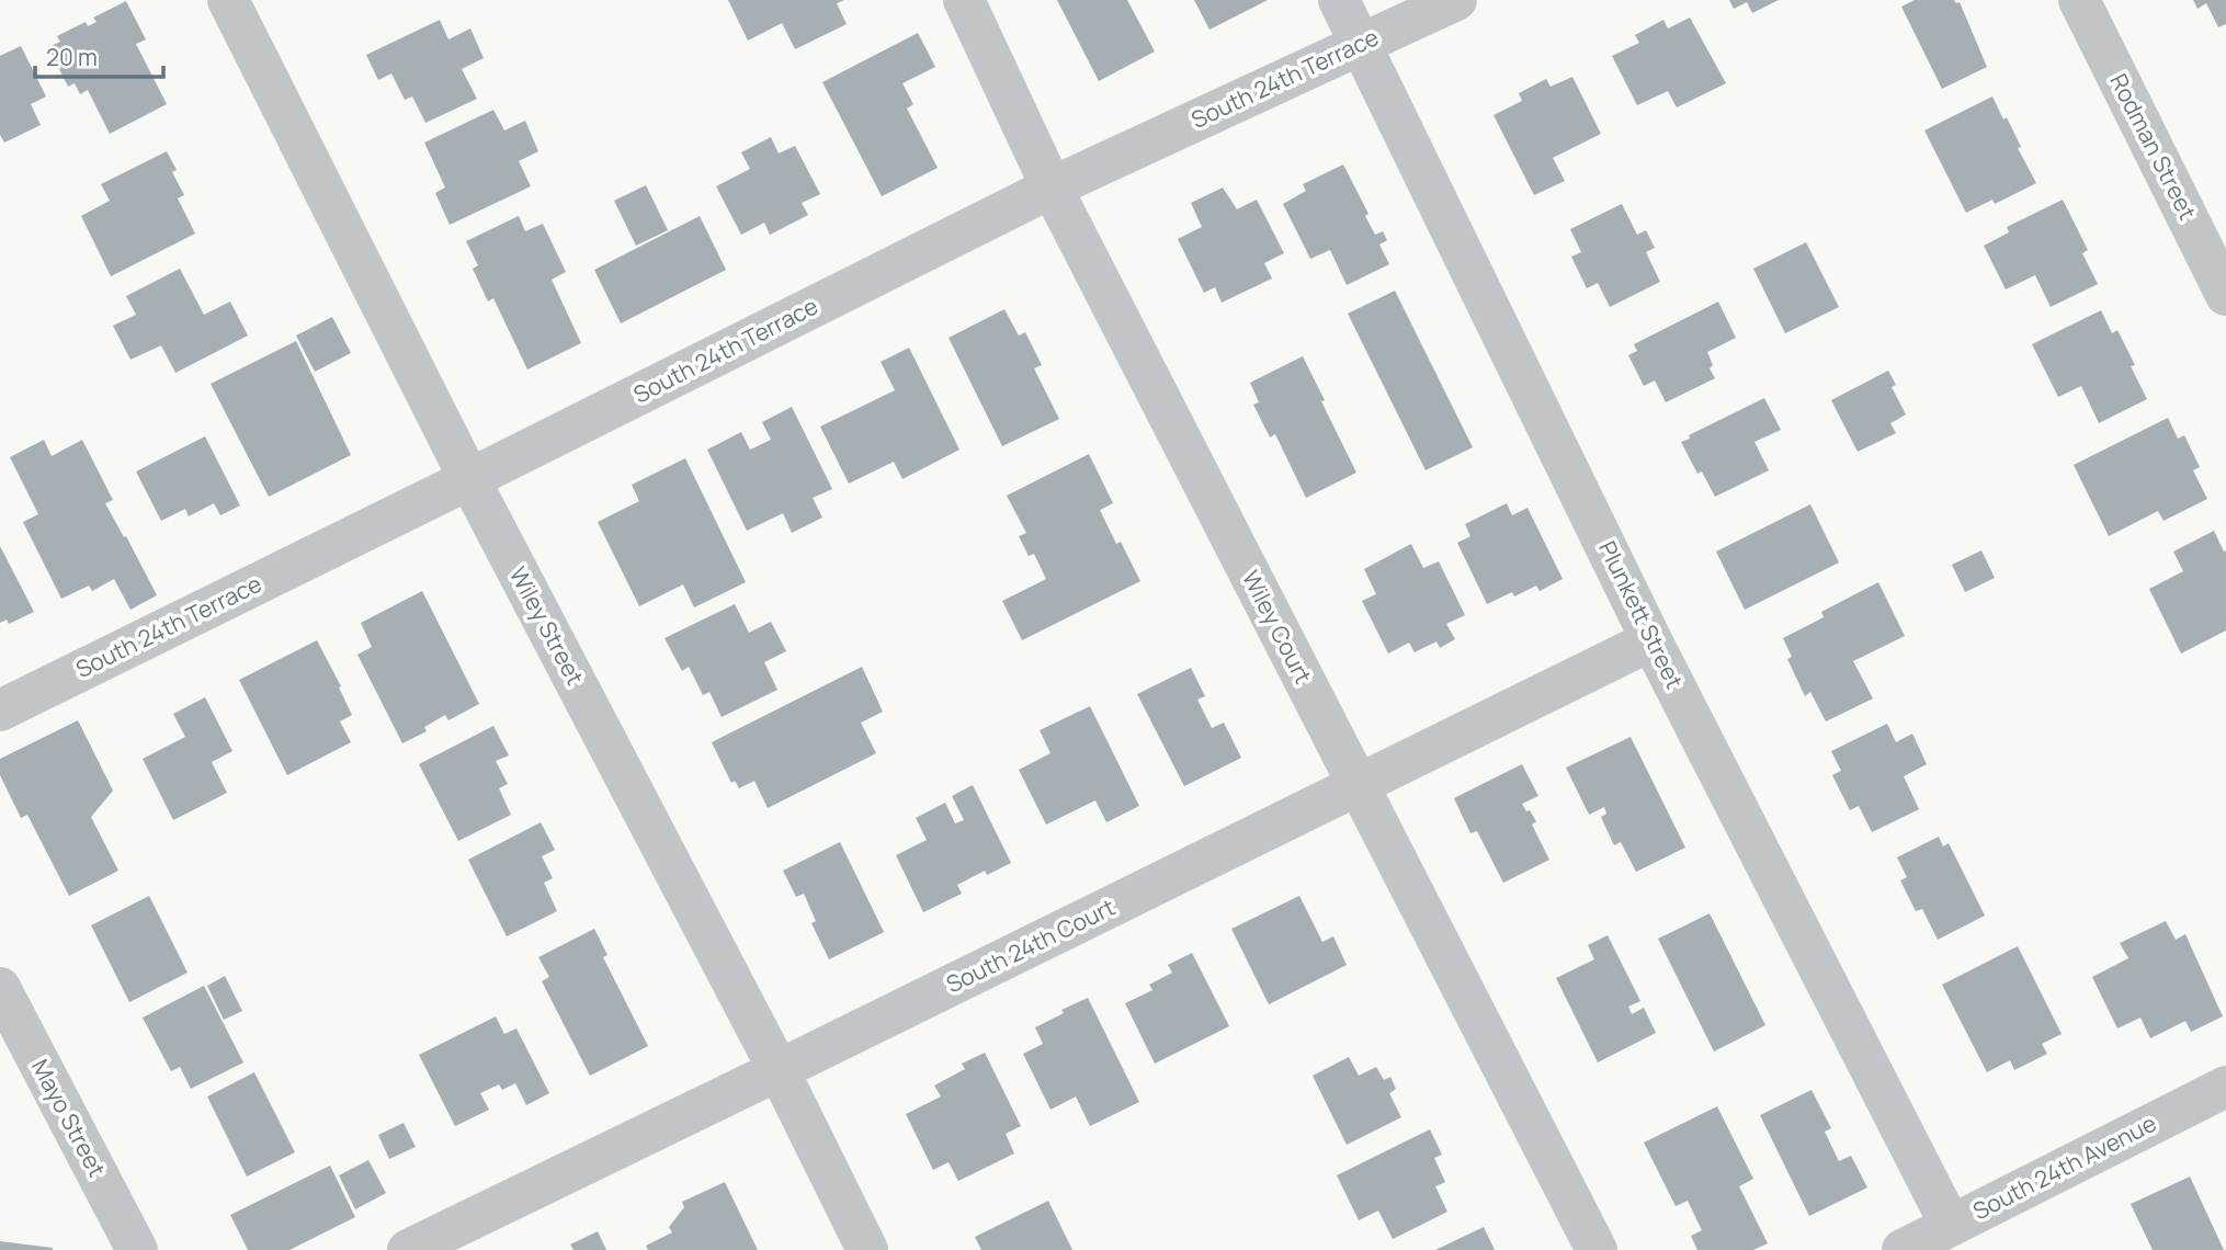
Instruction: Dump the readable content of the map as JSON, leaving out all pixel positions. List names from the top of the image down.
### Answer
{
  "streets": {
    "street": [
      "South 24th Terrace",
      "Rodman Street",
      "Plunkett Street",
      "Wiley Street",
      "Wiley Court",
      "South 24th Court",
      "Mayo Street",
      "South 24th Avenue"
    ]
  },
  "crossings": [
    ["South 24th Terrace", "Plunkett Street"],
    ["South 24th Terrace", "Wiley Street"],
    ["South 24th Terrace", "Wiley Court"],
    ["Plunkett Street", "South 24th Court"],
    ["Plunkett Street", "South 24th Avenue"],
    ["Wiley Street", "South 24th Court"],
    ["Wiley Court", "South 24th Court"]
  ],
  "scale_bar": "20 m"
}
